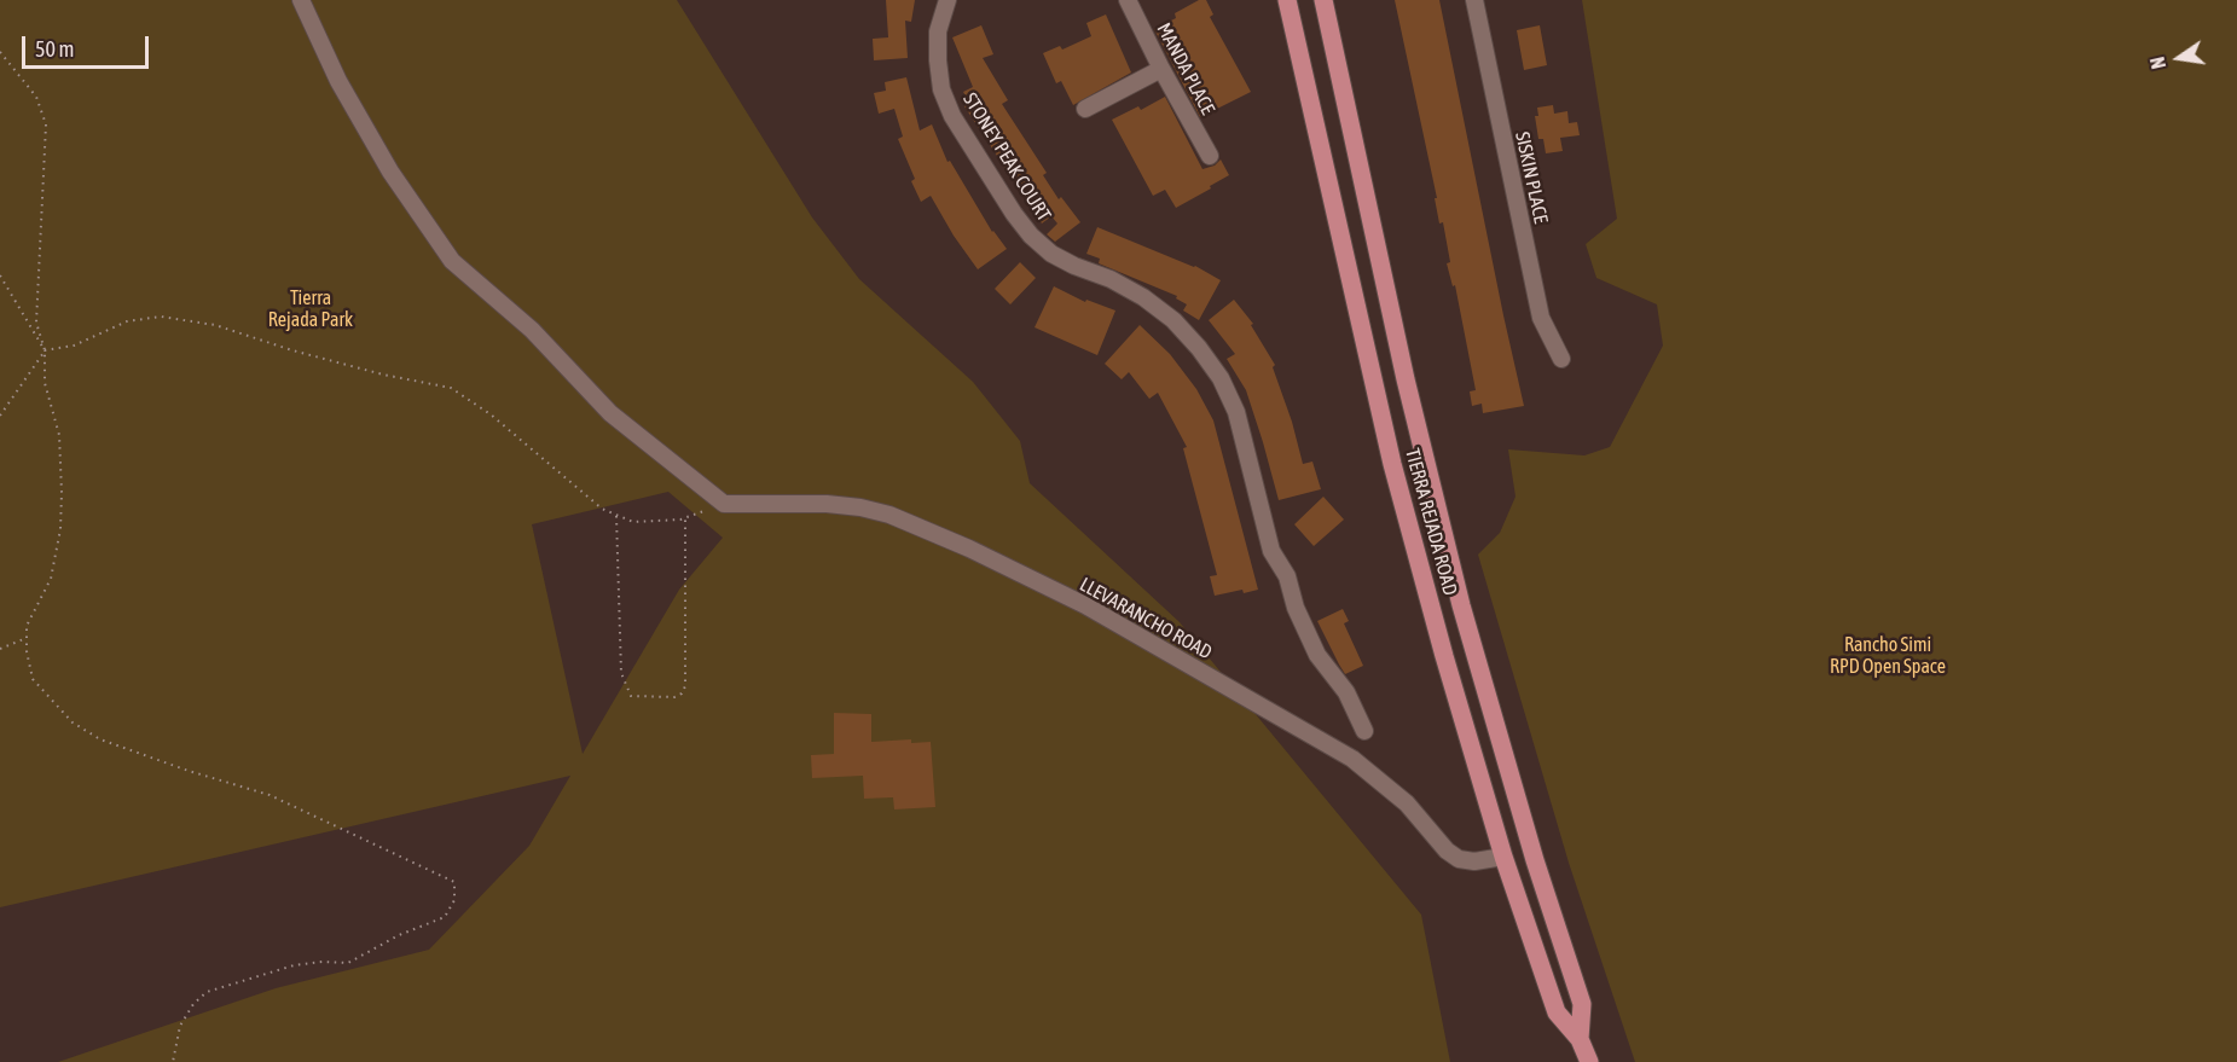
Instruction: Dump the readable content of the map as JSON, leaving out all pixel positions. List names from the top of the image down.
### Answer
{
  "streets": {
    "main road": ["TIERRA REJADA ROAD"],
    "street": [
      "MANDA PLACE",
      "STONEY PEAK COURT",
      "SISKIN PLACE",
      "LLEVARANCHO ROAD"
    ]
  },
  "crossings": [
    ["TIERRA REJADA ROAD", "LLEVARANCHO ROAD"]
  ],
  "parks": ["Tierra Rejada Park", "Rancho Simi RPD Open Space"],
  "scale_bar": "50 m",
  "north": "left"
}
